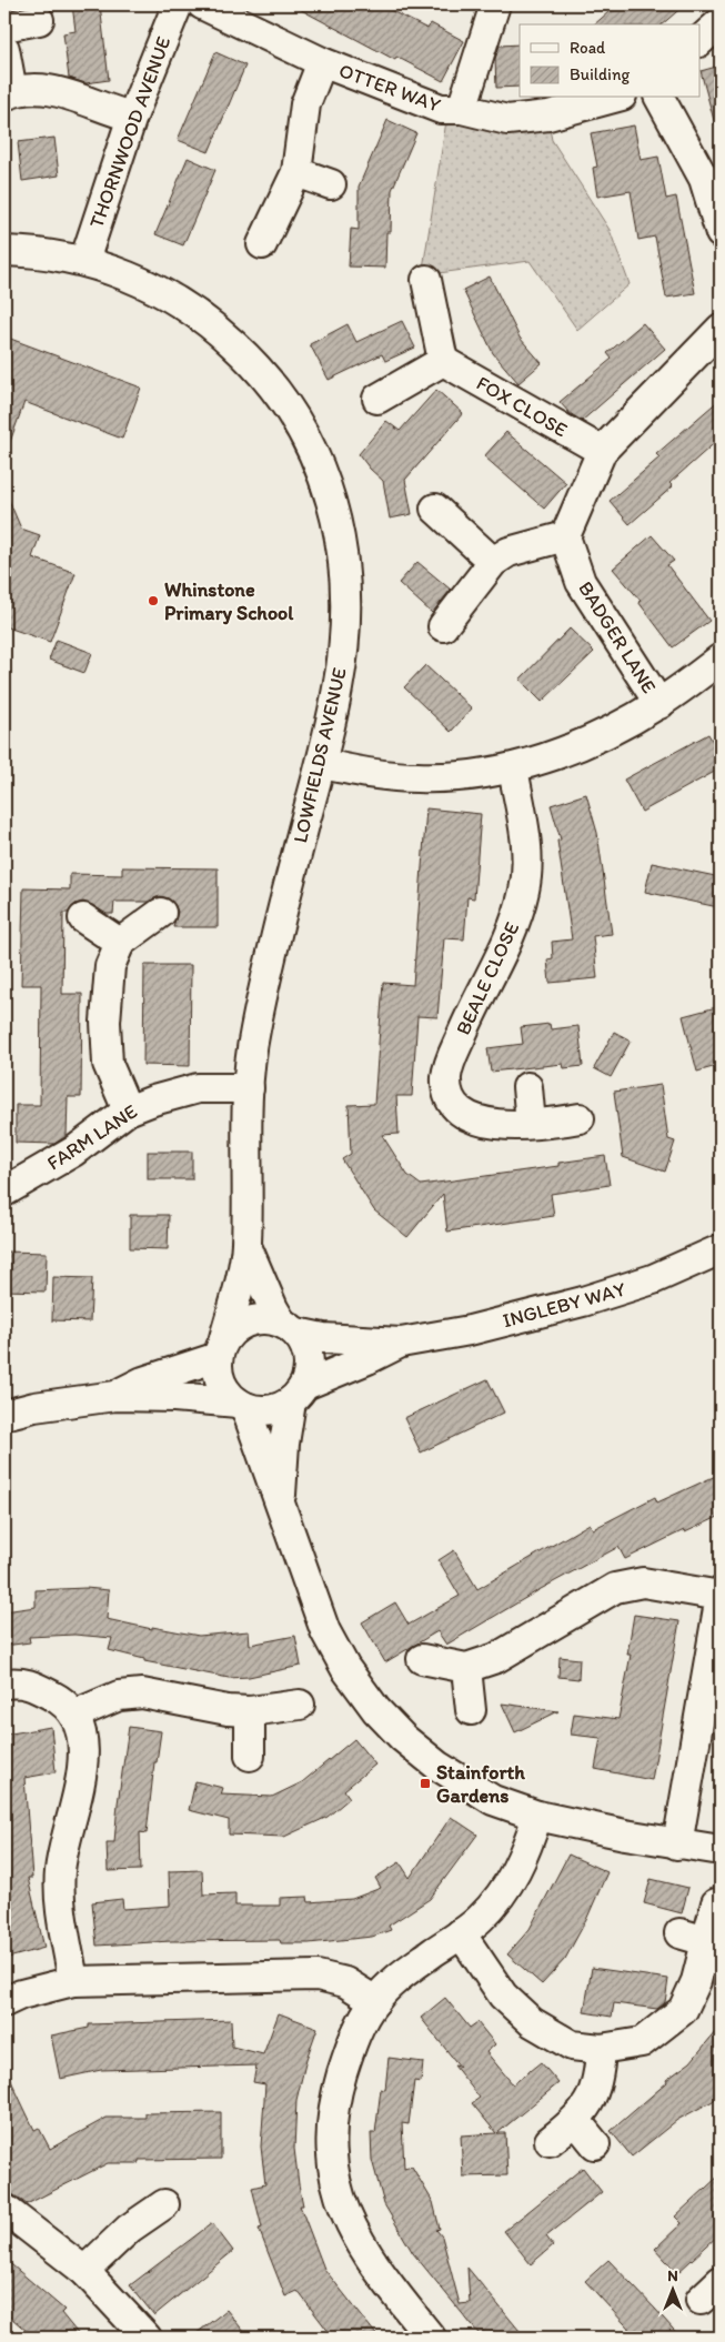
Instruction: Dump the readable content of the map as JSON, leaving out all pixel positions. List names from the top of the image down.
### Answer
{
  "streets": {
    "street": [
      "OTTER WAY",
      "THORNWOOD AVENUE",
      "FOX CLOSE",
      "BADGER LANE",
      "LOWFIELDS AVENUE",
      "BEALE CLOSE",
      "FARM LANE",
      "INGLEBY WAY"
    ]
  },
  "crossings": [
    ["THORNWOOD AVENUE", "LOWFIELDS AVENUE"],
    ["LOWFIELDS AVENUE", "FARM LANE"],
    ["LOWFIELDS AVENUE", "INGLEBY WAY"]
  ],
  "places": {
    "other": ["Whinstone Primary School"],
    "transit": ["Stainforth Gardens"]
  },
  "legend": ["Road", "Building"],
  "north": "top"
}
